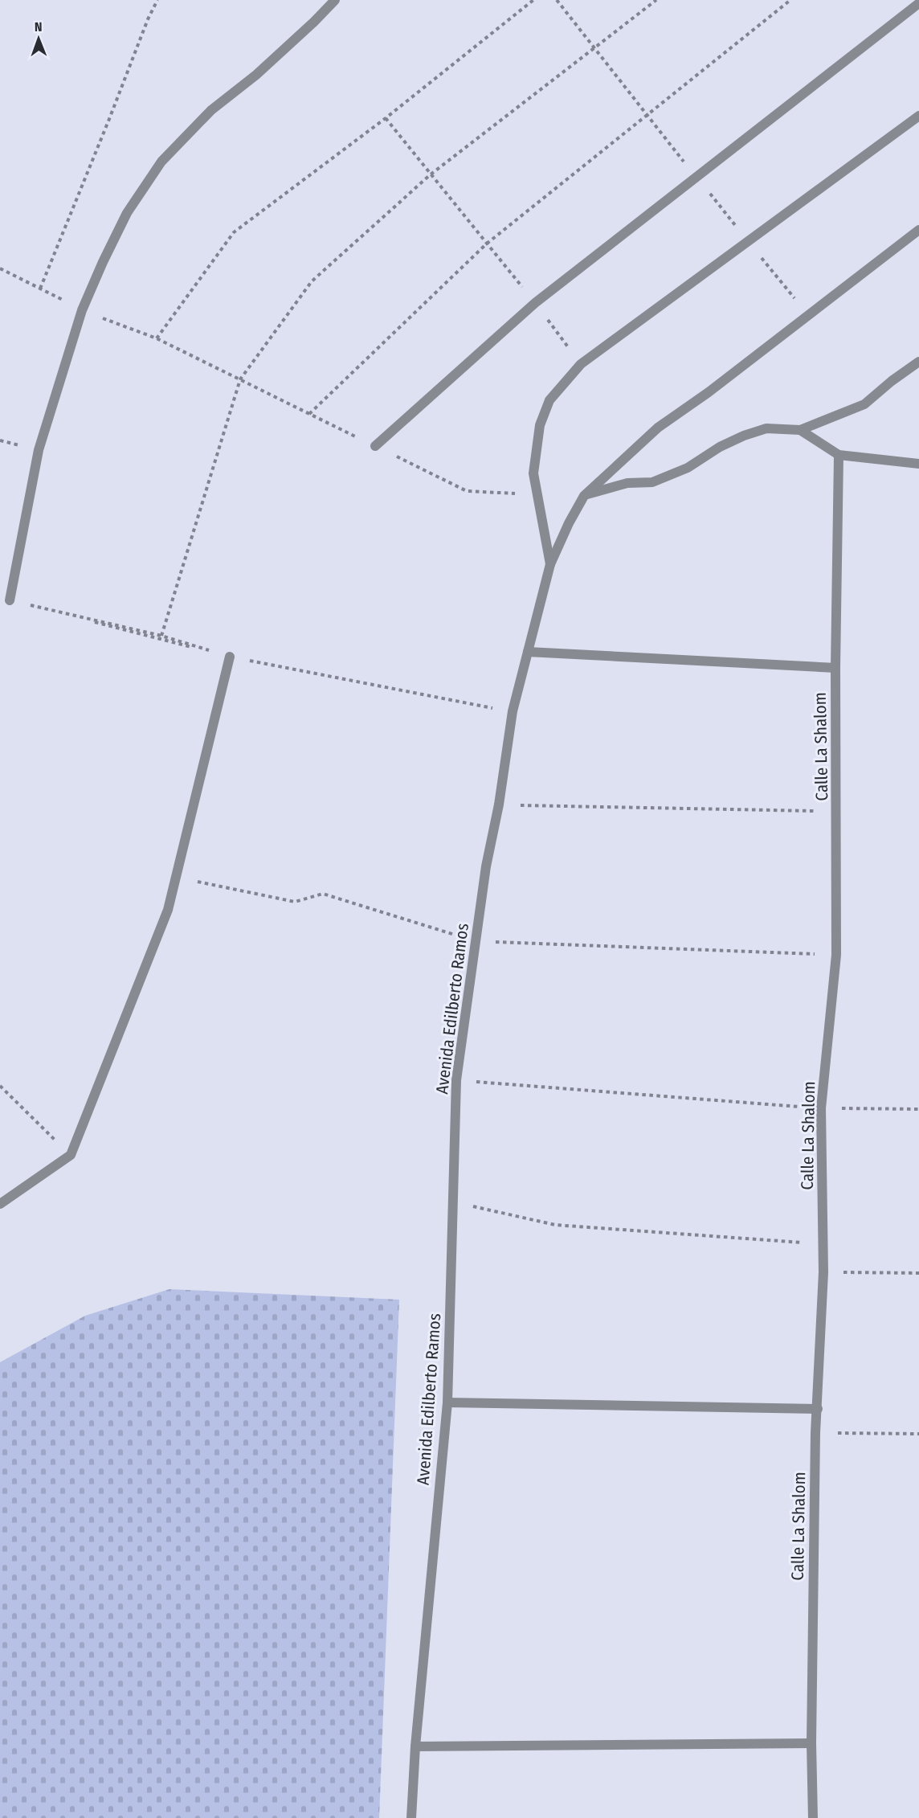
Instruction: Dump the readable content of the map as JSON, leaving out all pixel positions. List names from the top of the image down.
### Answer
{
  "streets": {
    "street": ["Calle La Shalom", "Avenida Edilberto Ramos"]
  },
  "north": "top"
}
